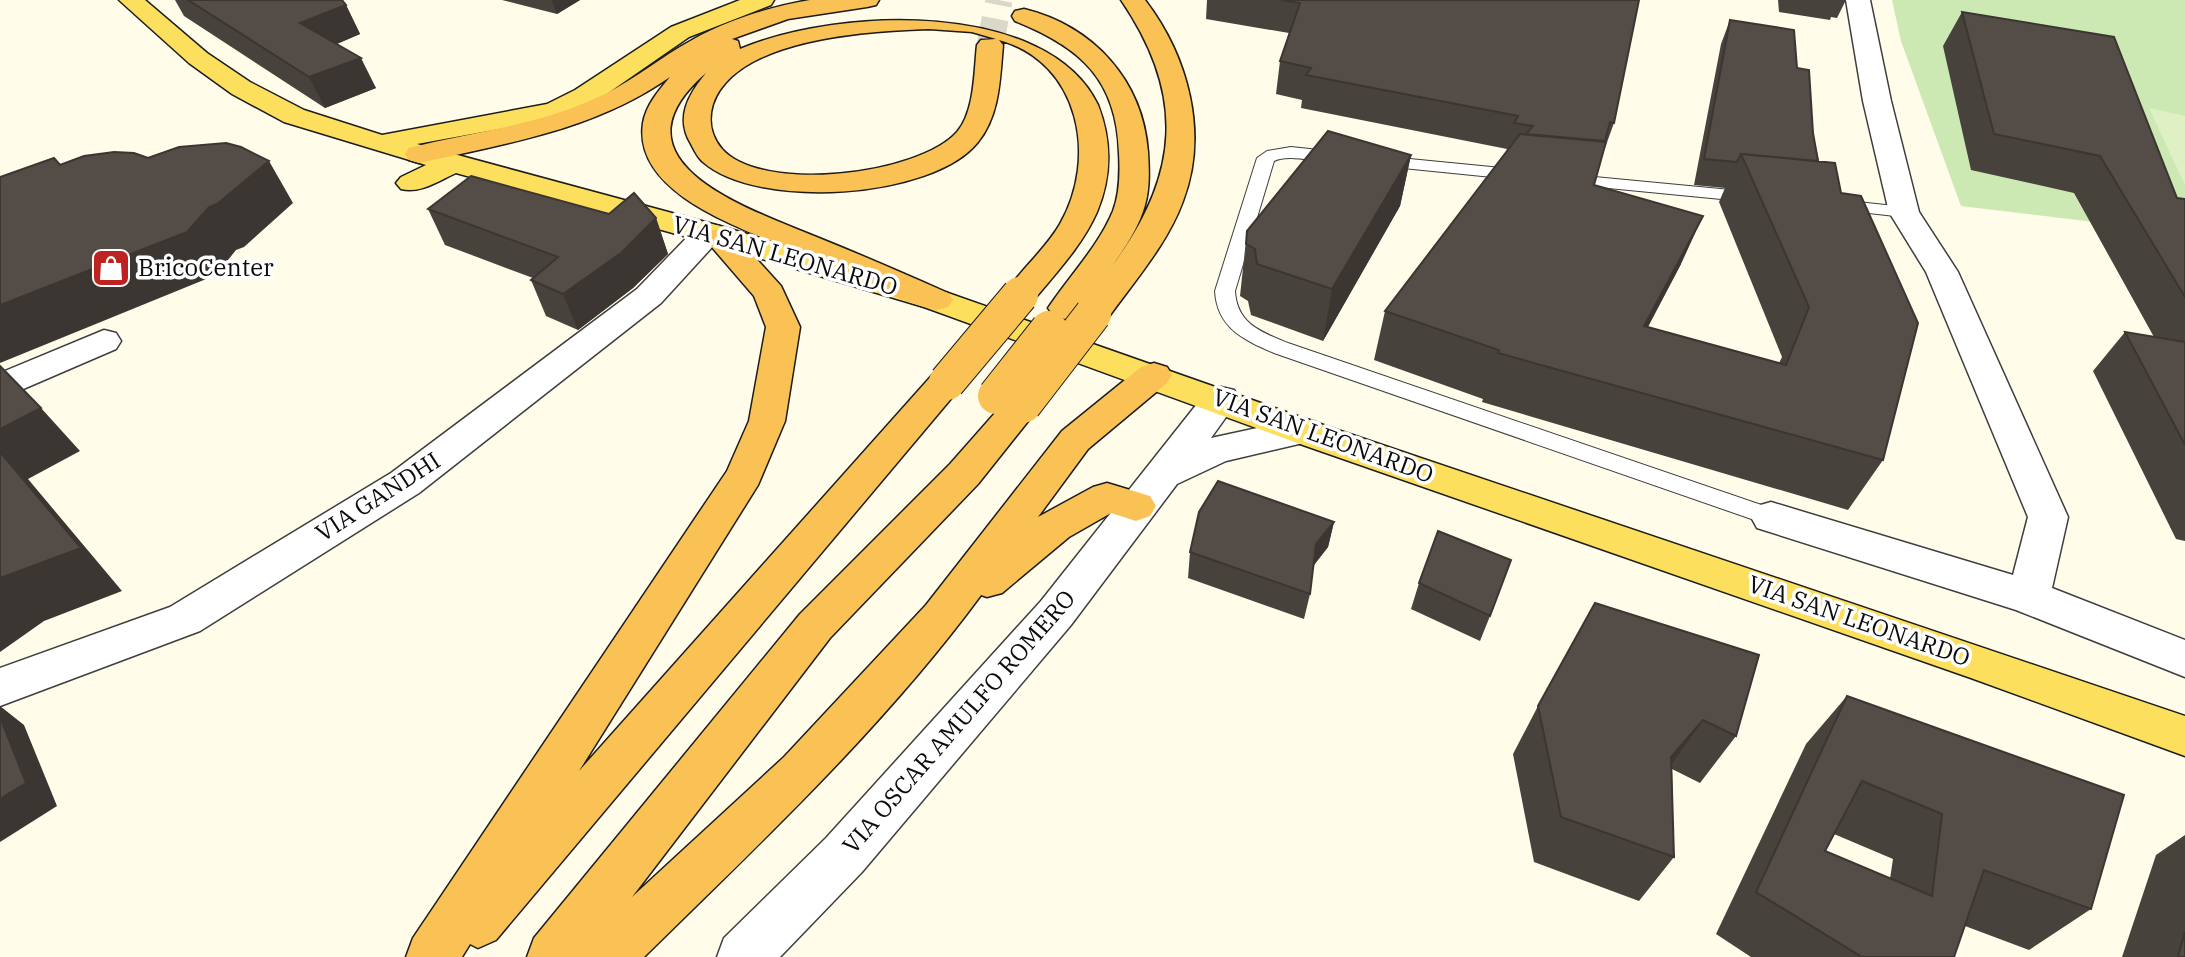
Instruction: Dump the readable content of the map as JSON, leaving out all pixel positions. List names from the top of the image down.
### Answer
{
  "streets": {
    "main road": ["VIA SAN LEONARDO"],
    "street": ["VIA GANDHI", "VIA OSCAR AMULFO ROMERO"]
  },
  "crossings": [
    ["VIA SAN LEONARDO", "VIA GANDHI"],
    ["VIA SAN LEONARDO", "VIA OSCAR AMULFO ROMERO"]
  ],
  "places": {
    "shop": ["BricoCenter"]
  }
}
